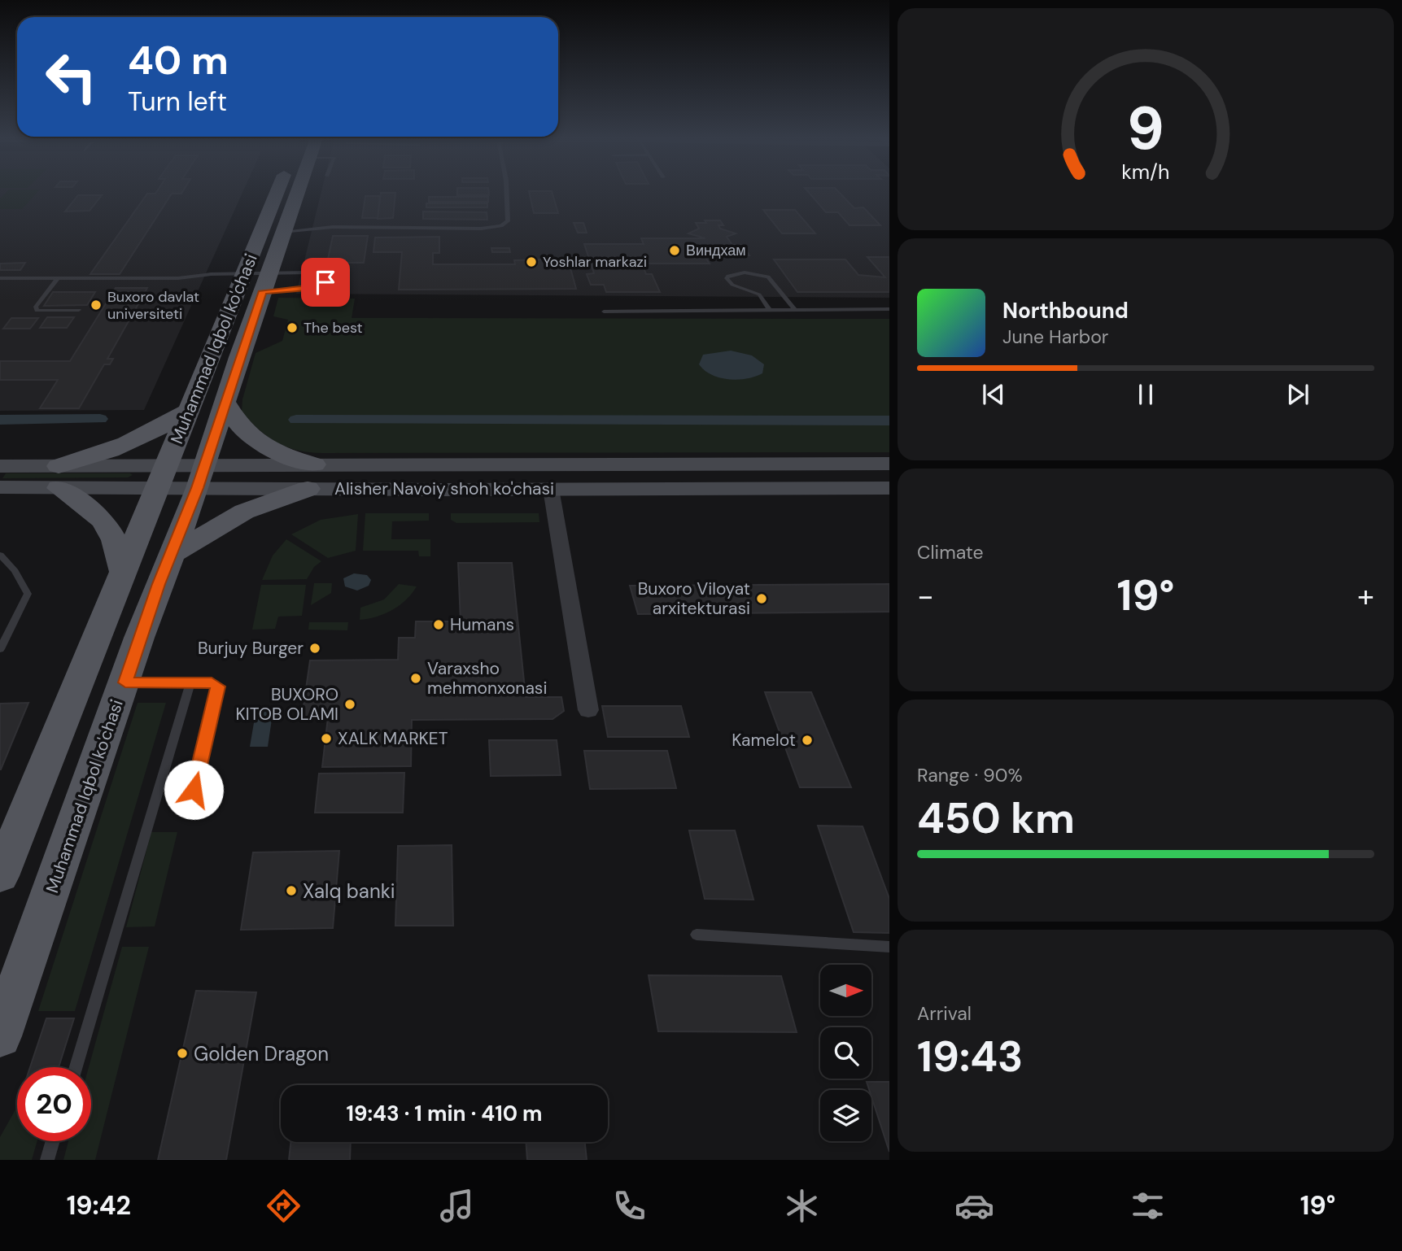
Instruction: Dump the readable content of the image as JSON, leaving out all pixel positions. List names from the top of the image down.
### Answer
{
  "streets": {
    "main road": ["Muhammad Iqbol ko'chasi", "Alisher Navoiy shoh ko'chasi"]
  },
  "crossings": [
    ["Muhammad Iqbol ko'chasi", "Alisher Navoiy shoh ko'chasi"]
  ],
  "places": [
    "Виндхам",
    "Yoshlar markazi",
    "Buxoro davlat universiteti",
    "The best",
    "Buxoro Viloyat arxitekturasi",
    "Humans",
    "Burjuy Burger",
    "Varaxsho mehmonxonasi",
    "BUXORO KITOB OLAMI",
    "XALK MARKET",
    "Kamelot",
    "Xalq banki",
    "Golden Dragon"
  ],
  "north": "right",
  "page": {
    "turn": ["40 m", "Turn left"],
    "song": ["Northbound", "June Harbor"],
    "tile": [
      "Climate",
      ["Range · 90%", "450 km"],
      ["Arrival", "19:43"]
    ],
    "heat": ["−", "19°", "+"],
    "limit": "20",
    "trip": "19:43 · 1 min · 410 m",
    "tabs": ["19:42", "19°"],
    "gauge": ["9", "km/h"]
  }
}
